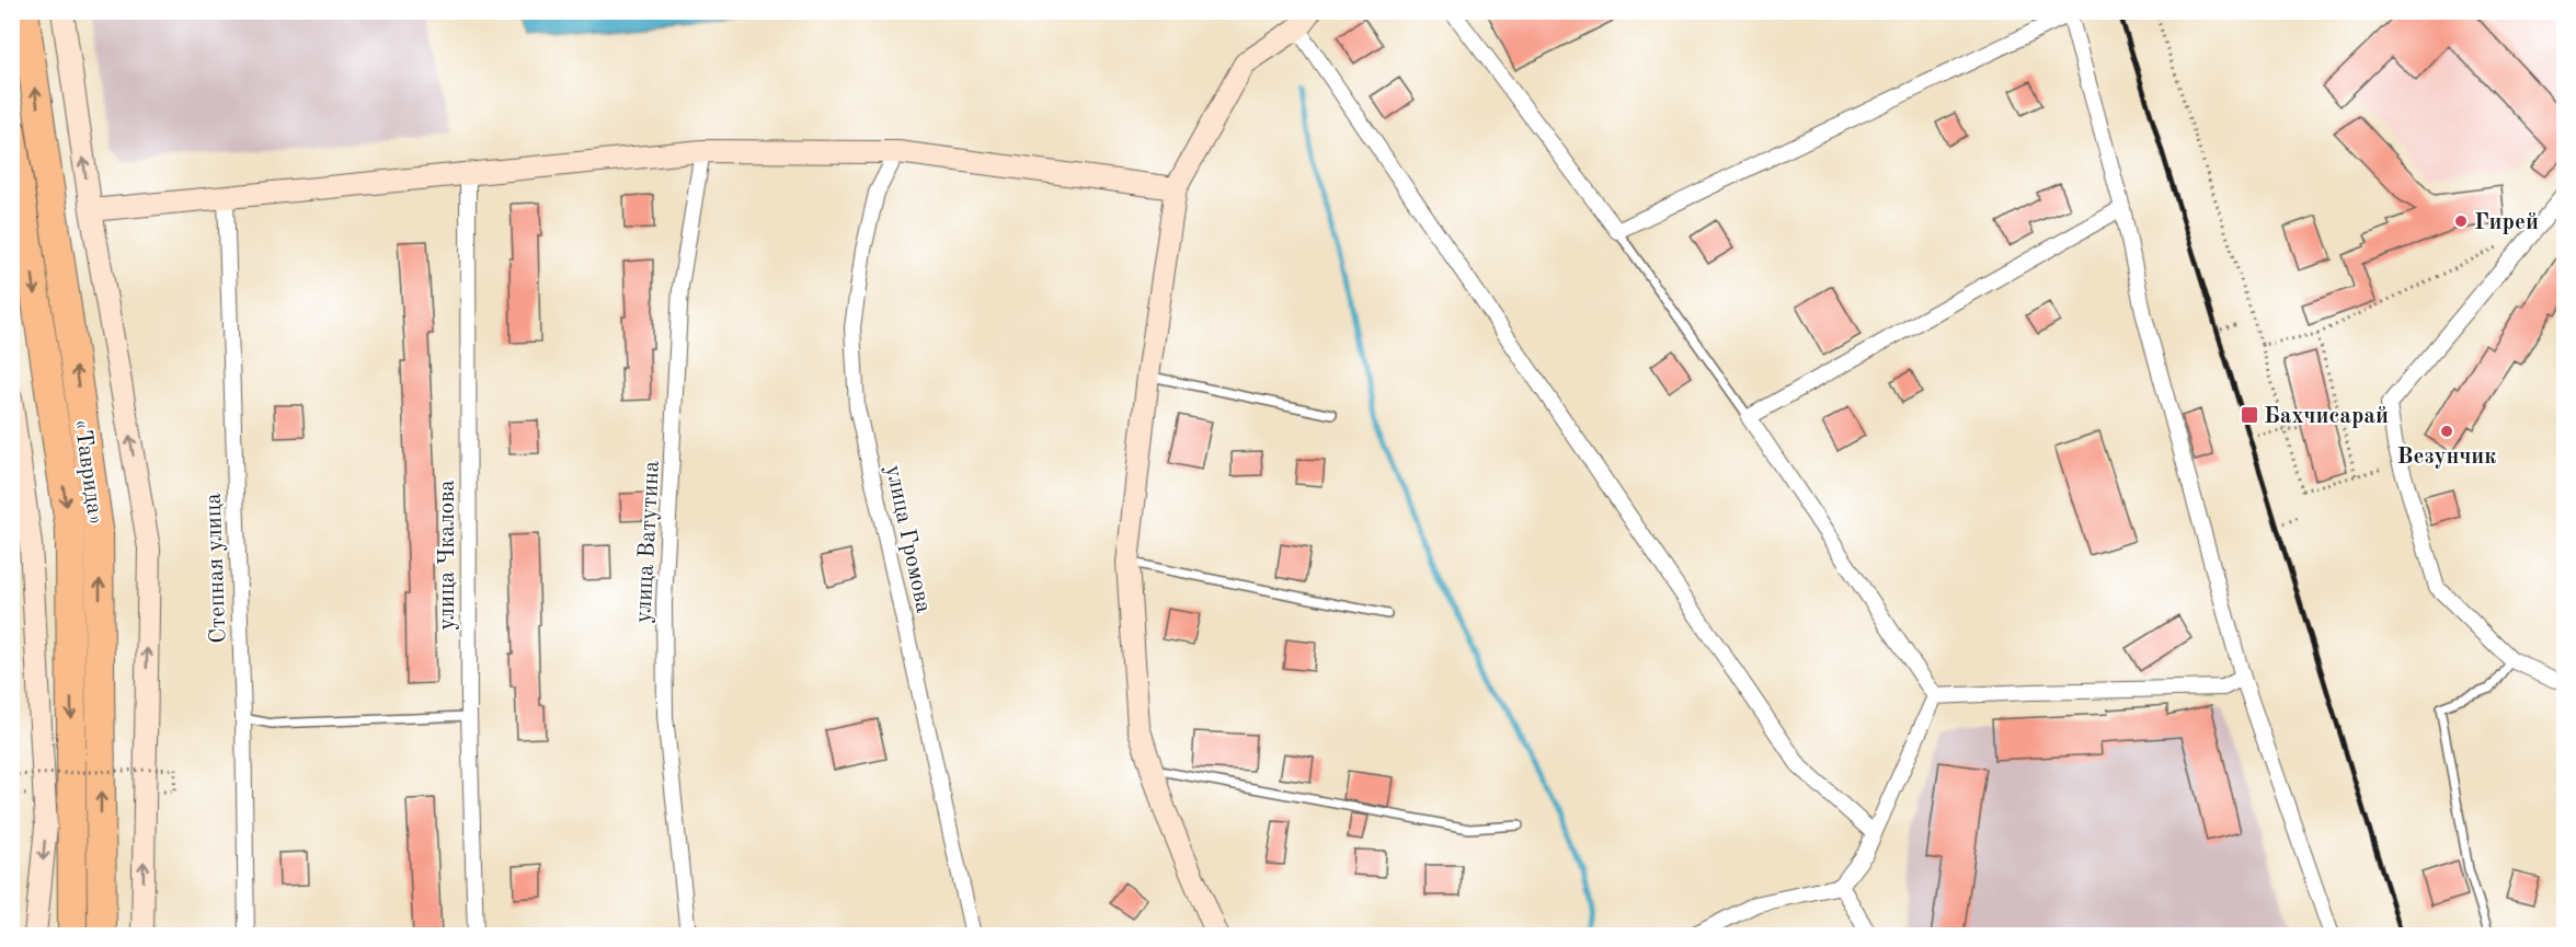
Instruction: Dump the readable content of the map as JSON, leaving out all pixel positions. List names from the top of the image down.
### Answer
{
  "streets": {
    "highway": ["«Таврида»"],
    "street": [
      "улица Громова",
      "улица Ватутина",
      "улица Чкалова",
      "Степная улица"
    ]
  },
  "places": {
    "other": ["Гирей", "Везунчик"],
    "transit": ["Бахчисарай"]
  }
}
